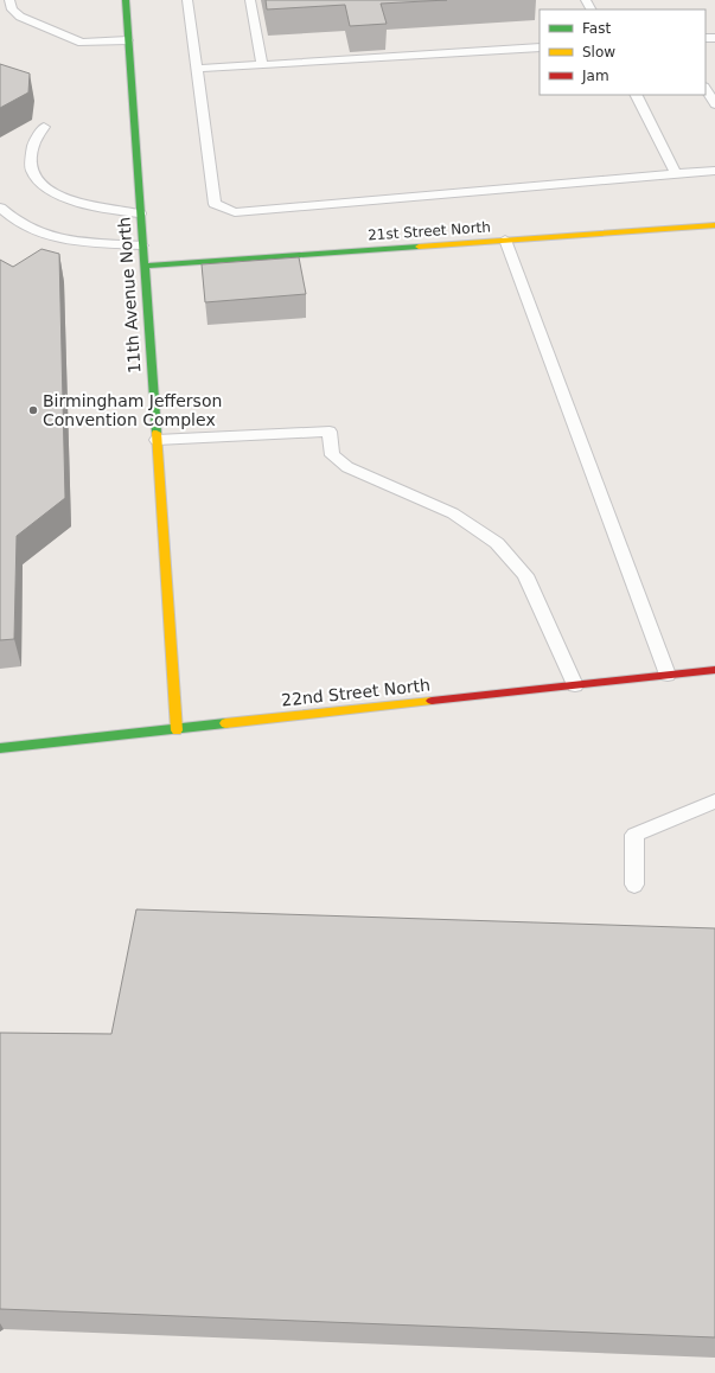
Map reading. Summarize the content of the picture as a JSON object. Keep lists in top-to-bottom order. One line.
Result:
{"streets":{"street":["21st Street North","11th Avenue North","22nd Street North"]},"crossings":[["21st Street North","11th Avenue North"],["11th Avenue North","22nd Street North"]],"places":["Birmingham Jefferson Convention Complex"],"legend":["Fast","Slow","Jam"]}
